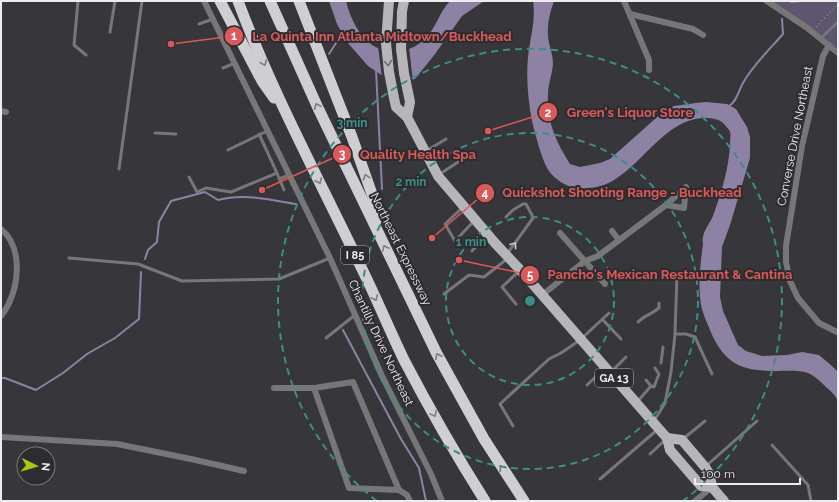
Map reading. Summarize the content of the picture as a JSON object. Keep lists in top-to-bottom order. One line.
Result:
{"streets":{"highway":["Northeast Expressway","I 85"],"main road":["GA 13"],"street":["Converse Drive Northeast","Chantilly Drive Northeast"]},"places":["La Quinta Inn Atlanta Midtown/Buckhead","Green's Liquor Store","Quality Health Spa","Quickshot Shooting Range - Buckhead","Pancho's Mexican Restaurant & Cantina"],"scale_bar":"100 m","north":"right","rings":["3 min","2 min","1 min"]}
